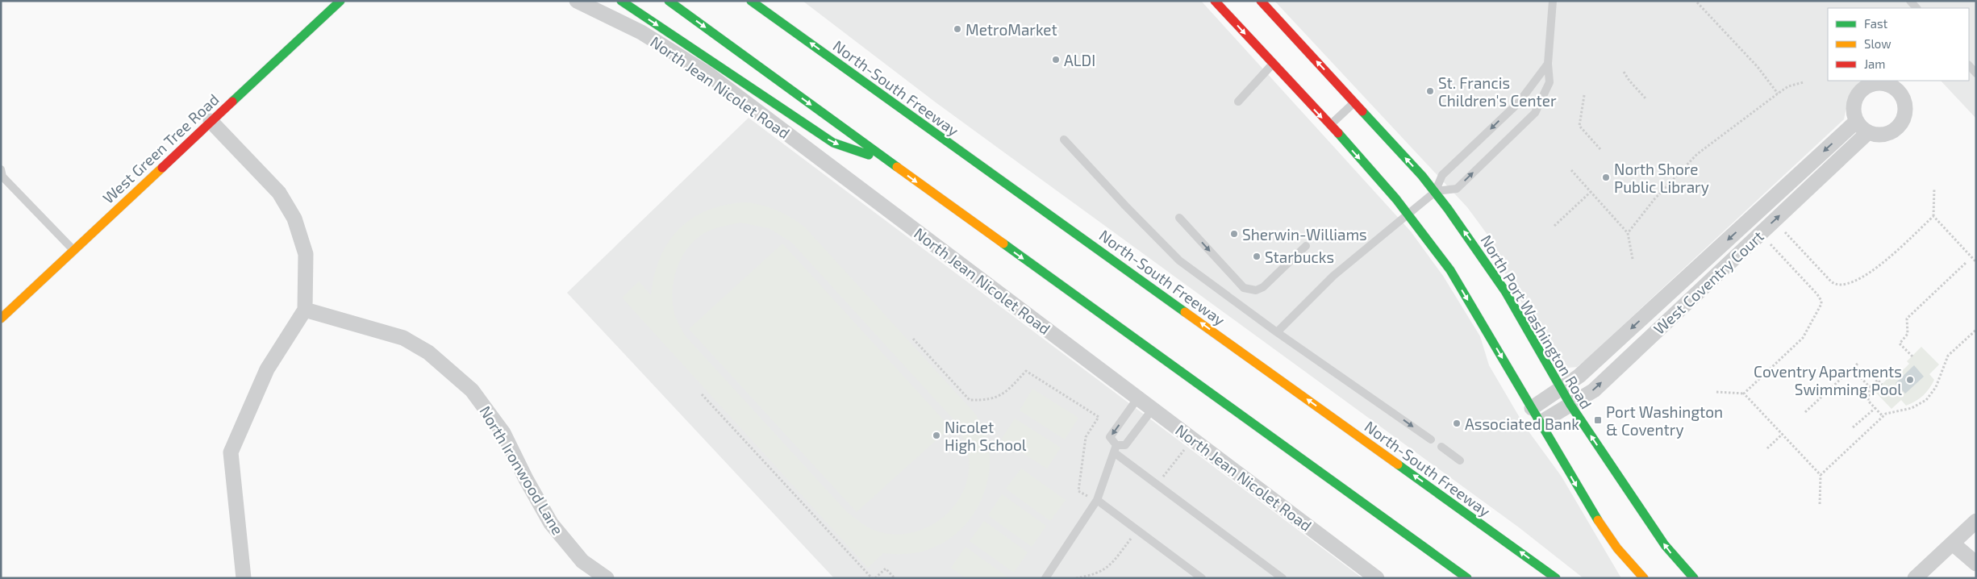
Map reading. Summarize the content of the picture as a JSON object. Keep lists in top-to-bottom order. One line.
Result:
{"streets":{"main road":["North-South Freeway","West Green Tree Road","North Port Washington Road"],"street":["North Jean Nicolet Road","West Coventry Court","North Ironwood Lane"]},"crossings":[["West Coventry Court","North Port Washington Road"]],"places":{"other":["MetroMarket","ALDI","St. Francis Children's Center","North Shore Public Library","Sherwin-Williams","Starbucks","Coventry Apartments Swimming Pool","Associated Bank","Nicolet High School"],"transit":["Port Washington & Coventry"]},"legend":["Fast","Slow","Jam"]}
